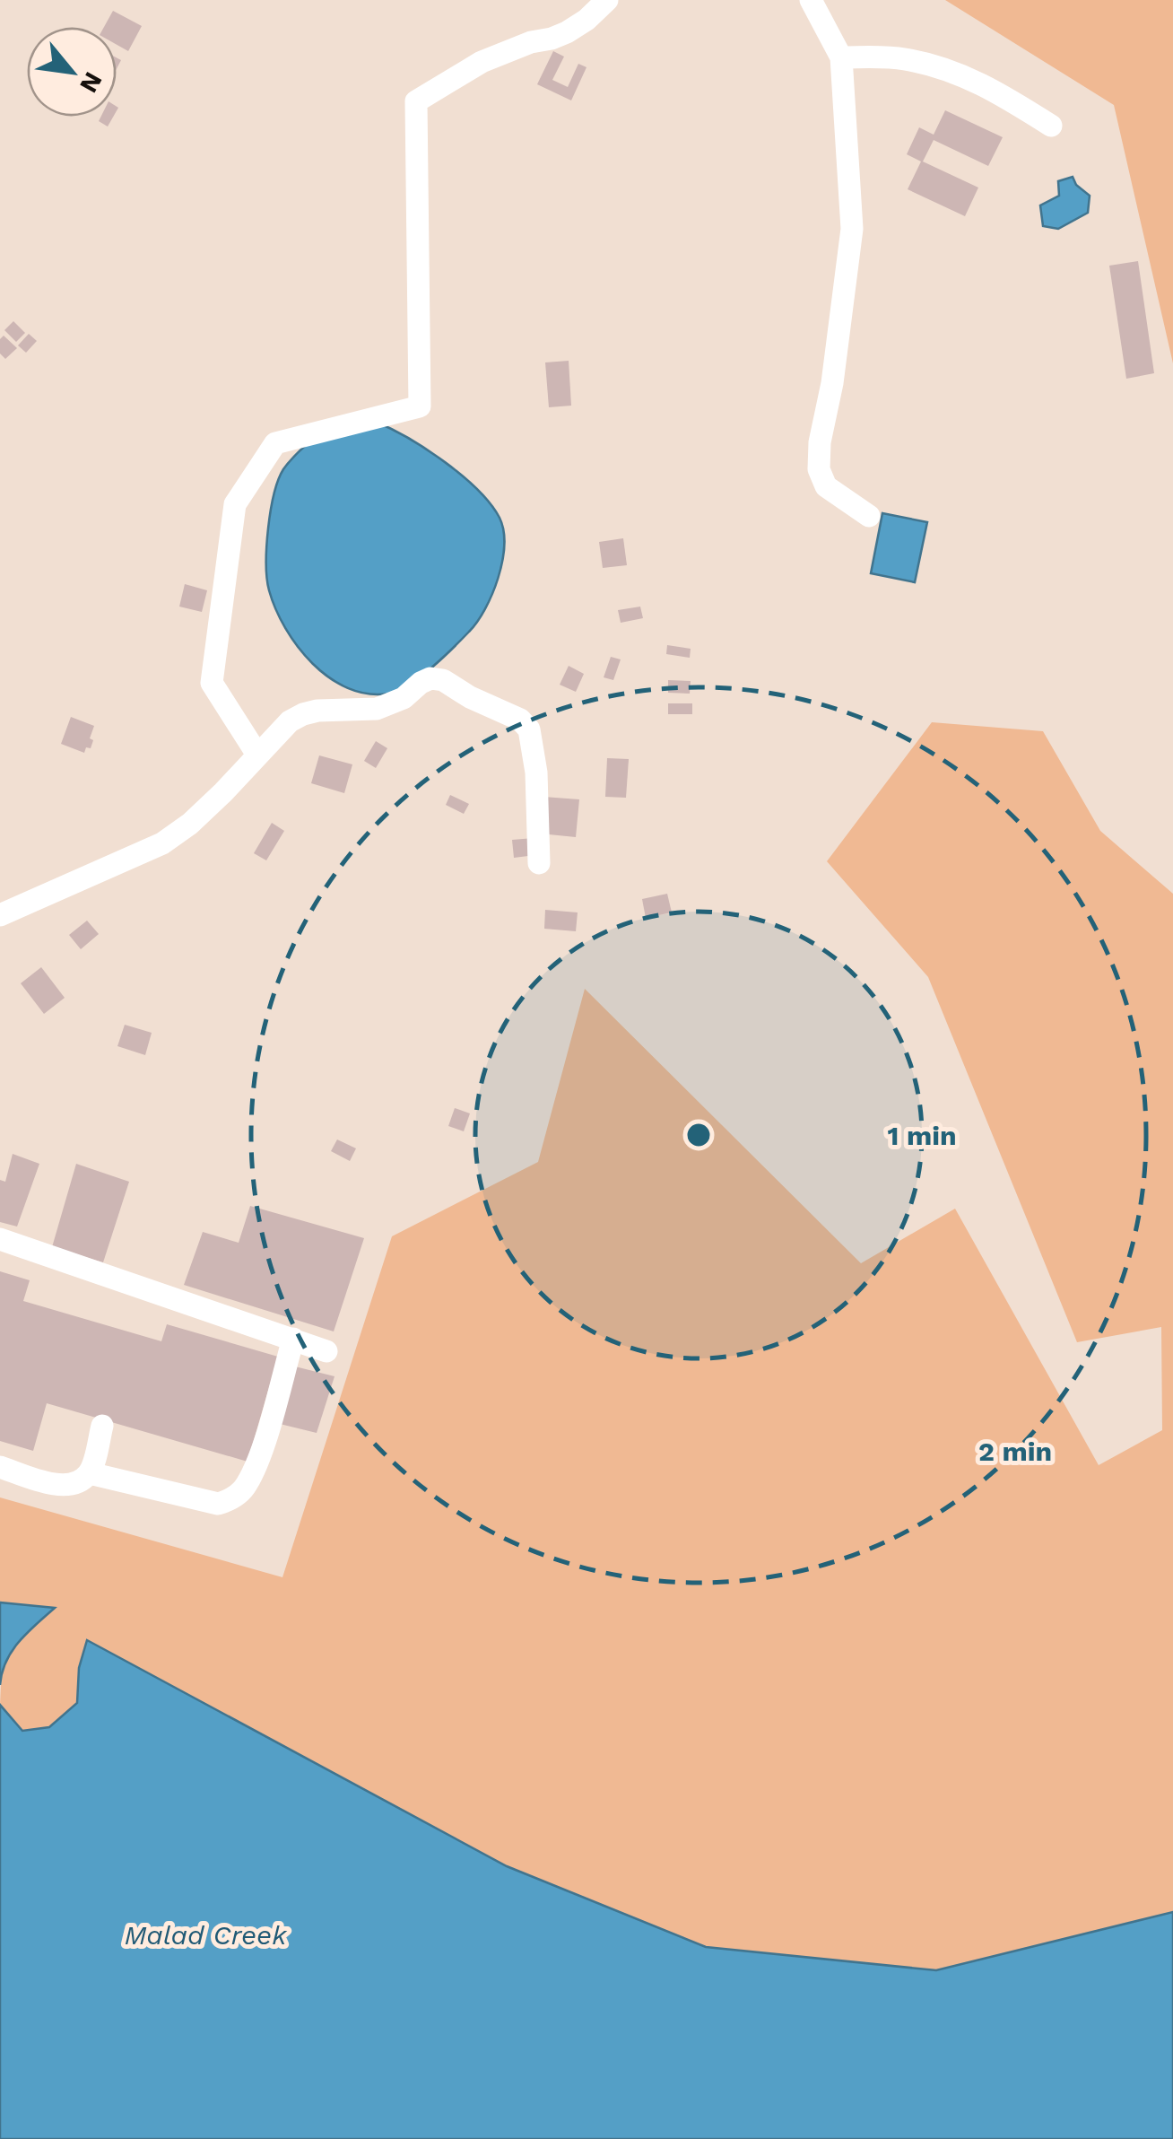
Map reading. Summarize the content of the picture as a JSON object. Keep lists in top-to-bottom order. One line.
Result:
{"water":["Malad Creek"],"north":"bottom right","rings":["1 min","2 min"]}
